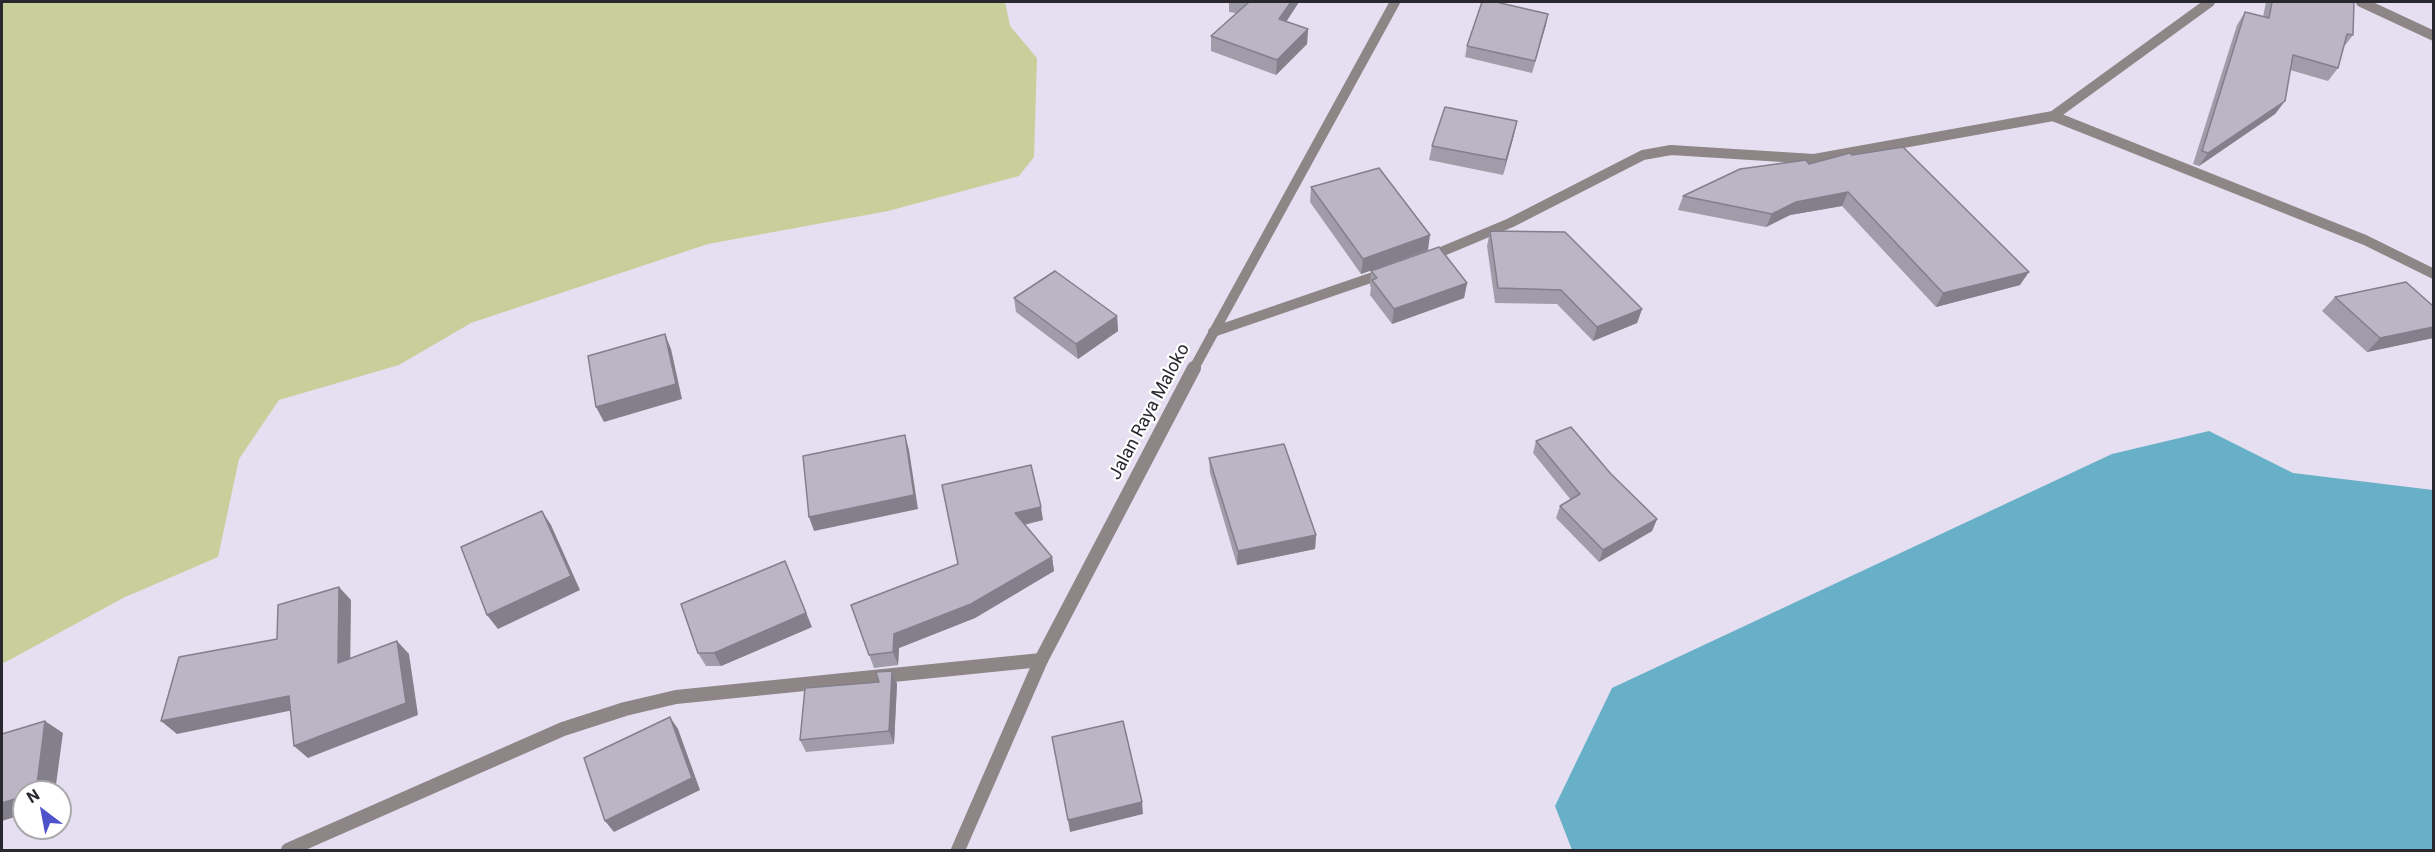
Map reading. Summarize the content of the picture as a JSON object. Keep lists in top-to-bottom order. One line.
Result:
{"streets":{"street":["Jalan Raya Maloko"]},"north":"top left"}
